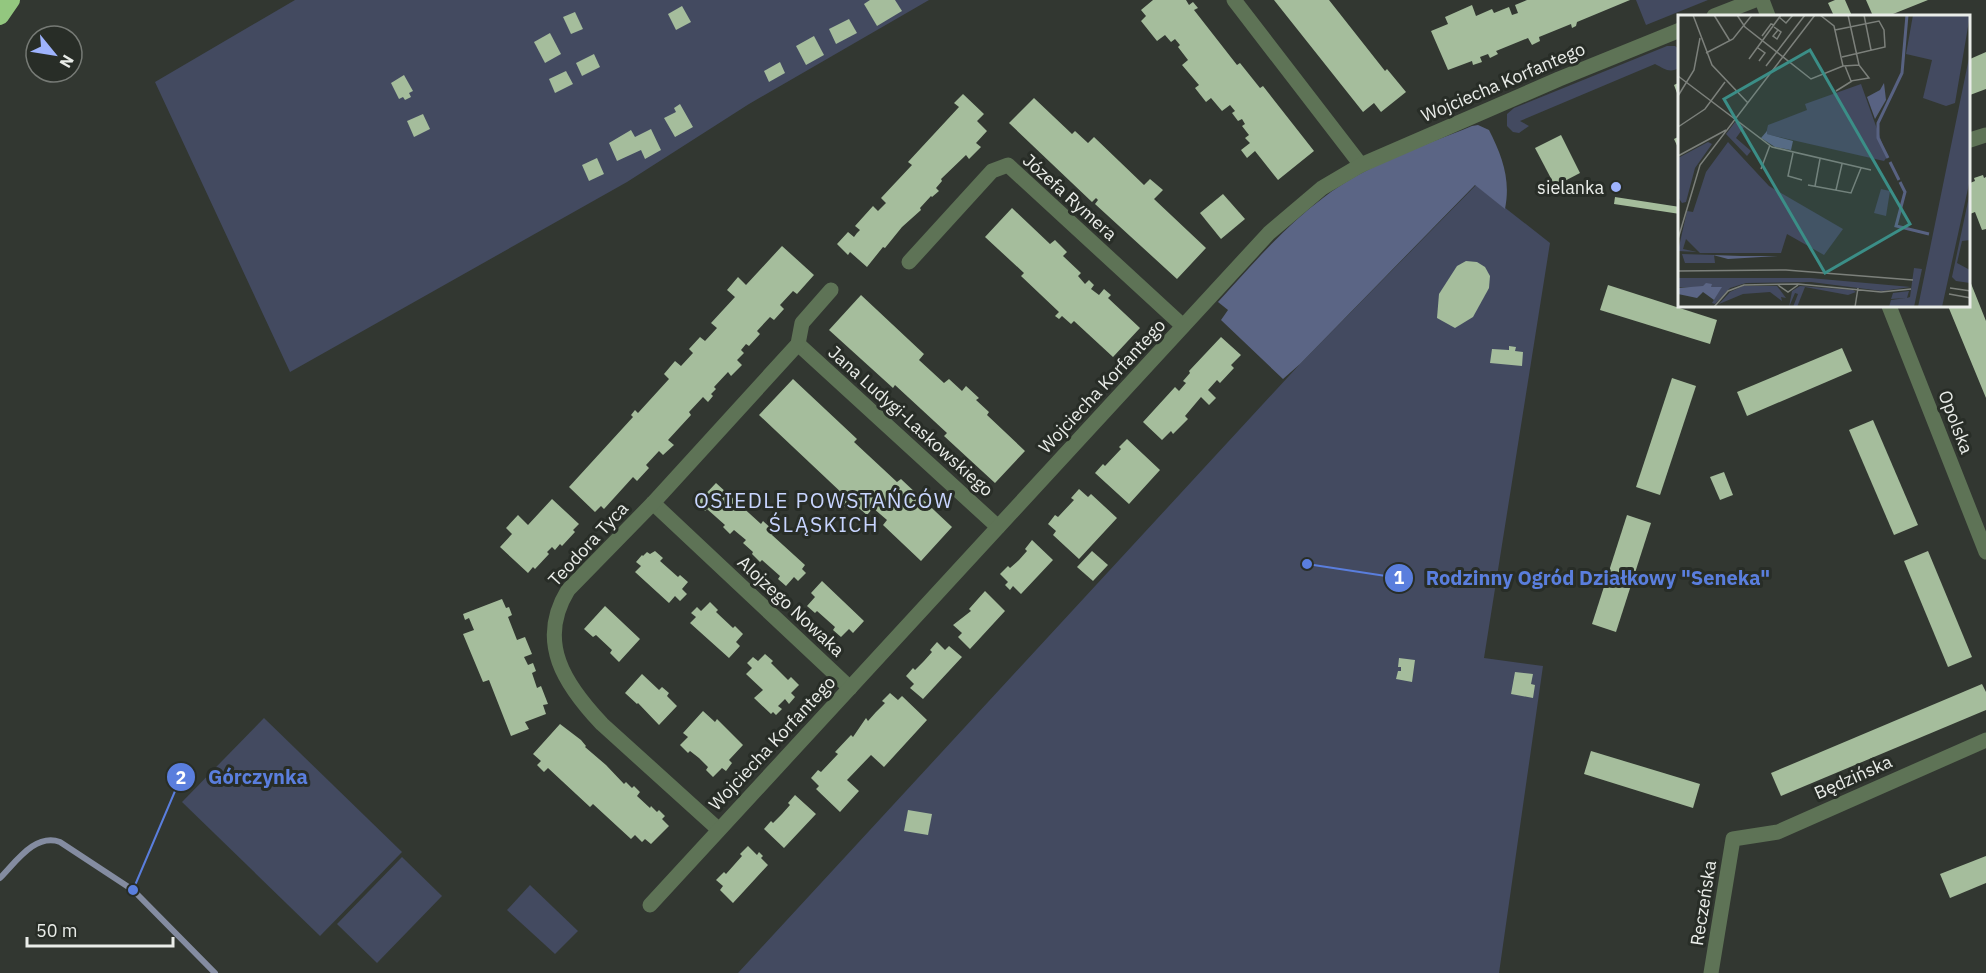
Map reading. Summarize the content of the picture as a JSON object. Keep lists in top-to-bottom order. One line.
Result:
{"streets":{"street":["Wojciecha Korfantego","Józefa Rymera","Jana Ludygi-Laskowskiego","Opolska","Teodora Tyca","Alojzego Nowaka","Będzińska","Reczeńska"]},"crossings":[["Wojciecha Korfantego","Józefa Rymera"],["Wojciecha Korfantego","Jana Ludygi-Laskowskiego"],["Wojciecha Korfantego","Teodora Tyca"],["Wojciecha Korfantego","Alojzego Nowaka"],["Jana Ludygi-Laskowskiego","Teodora Tyca"],["Teodora Tyca","Alojzego Nowaka"],["Będzińska","Reczeńska"]],"districts":["OSIEDLE POWSTAŃCÓW ŚLĄSKICH"],"places":["sielanka","Rodzinny Ogród Działkowy \"Seneka\"","Górczynka"],"scale_bar":"50 m","north":"bottom right"}
